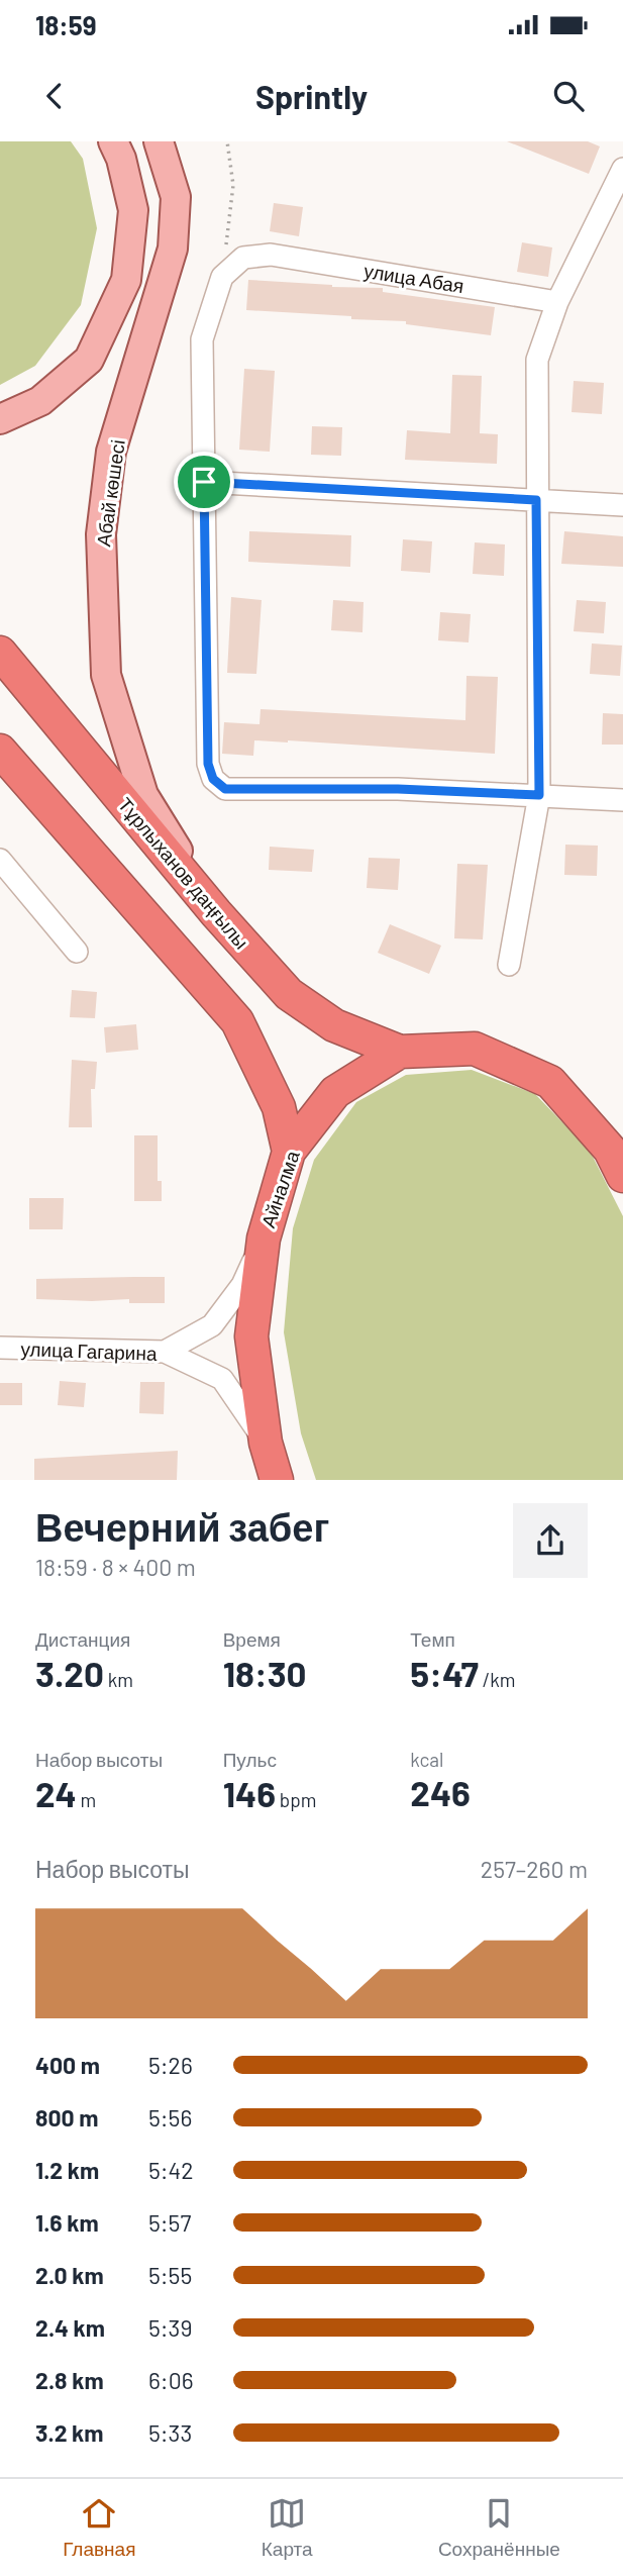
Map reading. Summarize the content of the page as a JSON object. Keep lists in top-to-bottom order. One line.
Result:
{"streets":{"highway":["Тұрлыханов даңғылы","Айналма"],"main road":["Абай көшесі"],"street":["улица Абая","улица Гагарина"]},"crossings":[["Абай көшесі","Тұрлыханов даңғылы"],["Тұрлыханов даңғылы","Айналма"],["Айналма","улица Гагарина"]],"page":{"status":"18:59","header":"Sprintly","heading":["Вечерний забег","18:59 · 8 × 400 m"],"stats":[["Дистанция","3.20 km"],["Время","18:30"],["Темп","5:47 /km"],["Набор высоты","24 m"],["Пульс","146 bpm"],["kcal","246"]],"chart":["Набор высоты","257–260 m"],"list":[{"name":"400 m","note":"5:26"},{"name":"800 m","note":"5:56"},{"name":"1.2 km","note":"5:42"},{"name":"1.6 km","note":"5:57"},{"name":"2.0 km","note":"5:55"},{"name":"2.4 km","note":"5:39"},{"name":"2.8 km","note":"6:06"},{"name":"3.2 km","note":"5:33"}],"tabs":["Главная","Карта","Сохранённые"]}}
